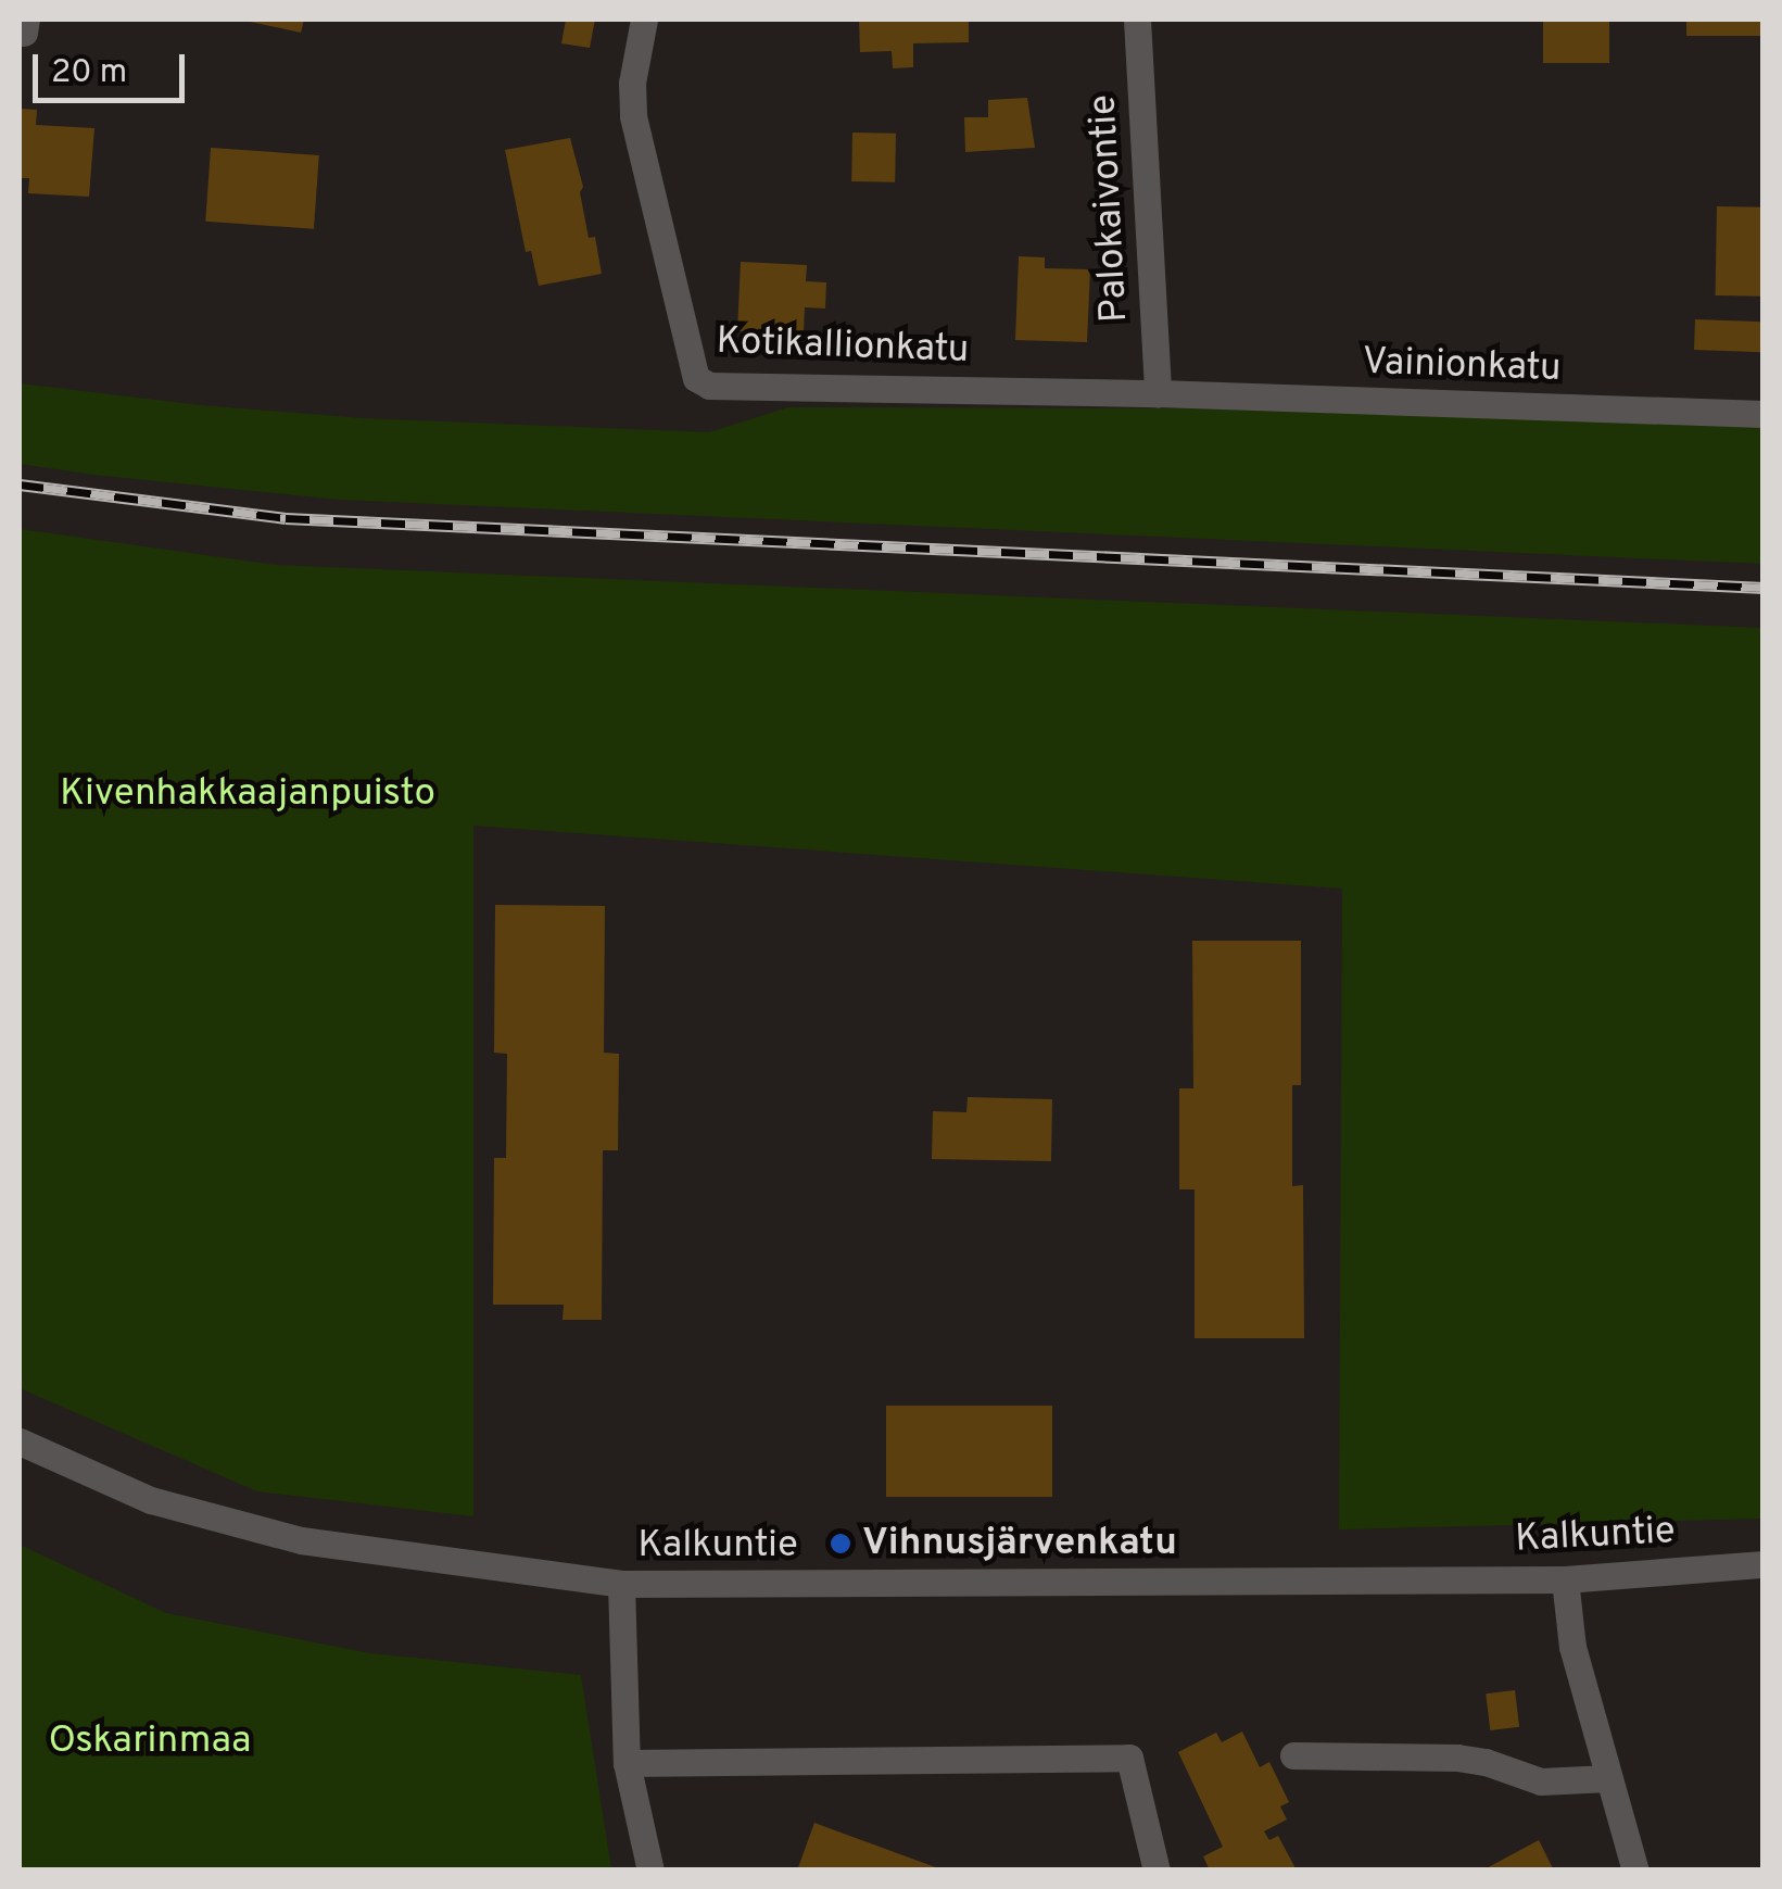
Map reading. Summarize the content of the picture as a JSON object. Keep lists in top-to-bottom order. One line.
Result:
{"streets":{"street":["Palokaivontie","Kotikallionkatu","Vainionkatu","Kalkuntie"]},"crossings":[["Palokaivontie","Kotikallionkatu"],["Palokaivontie","Vainionkatu"],["Kotikallionkatu","Vainionkatu"]],"parks":["Kivenhakkaajanpuisto","Oskarinmaa"],"places":["Vihnusjärvenkatu"],"scale_bar":"20 m"}
